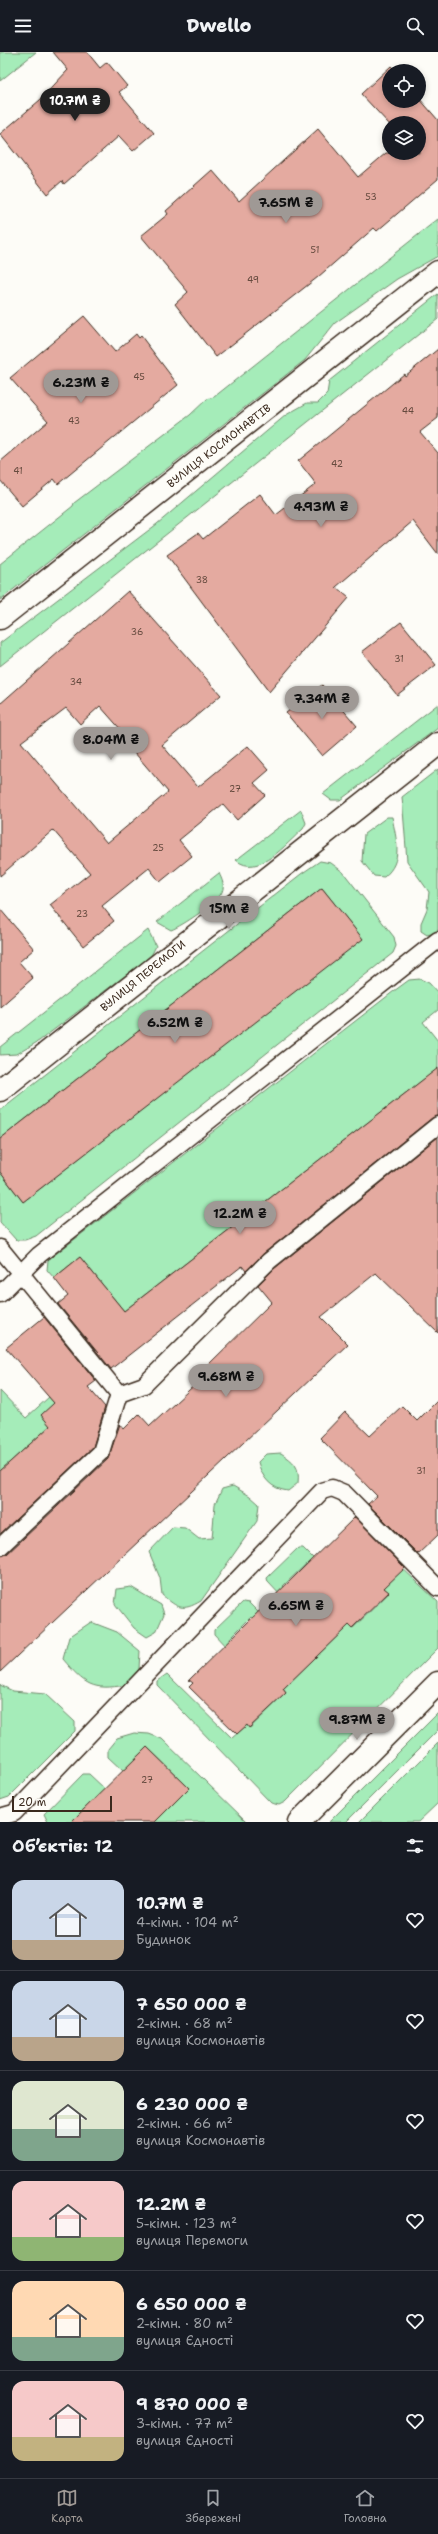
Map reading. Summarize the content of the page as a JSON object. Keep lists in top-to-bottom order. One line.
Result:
{"streets":{"street":["ВУЛИЦЯ КОСМОНАВТІВ","ВУЛИЦЯ ПЕРЕМОГИ"]},"house_numbers":["53","51","49","45","44","43","42","41","38","36","31","34","27","25","23","31","27"],"scale_bar":"20 m","page":{"header":"Dwello","price":["10.7M ₴","7.65M ₴","6.23M ₴","4.93M ₴","7.34M ₴","8.04M ₴","15M ₴","6.52M ₴","12.2M ₴","9.68M ₴","6.65M ₴","9.87M ₴"],"scale":"20 m","heading":"Об’єктів: 12","list":[{"name":"10.7M ₴","note":"4-кімн. · 104 m² · Будинок"},{"name":"7 650 000 ₴","note":"2-кімн. · 68 m² · вулиця Космонавтів"},{"name":"6 230 000 ₴","note":"2-кімн. · 66 m² · вулиця Космонавтів"},{"name":"12.2M ₴","note":"5-кімн. · 123 m² · вулиця Перемоги"},{"name":"6 650 000 ₴","note":"2-кімн. · 80 m² · вулиця Єдності"},{"name":"9 870 000 ₴","note":"3-кімн. · 77 m² · вулиця Єдності"}],"tabs":["Карта","Збережені","Головна"]}}
